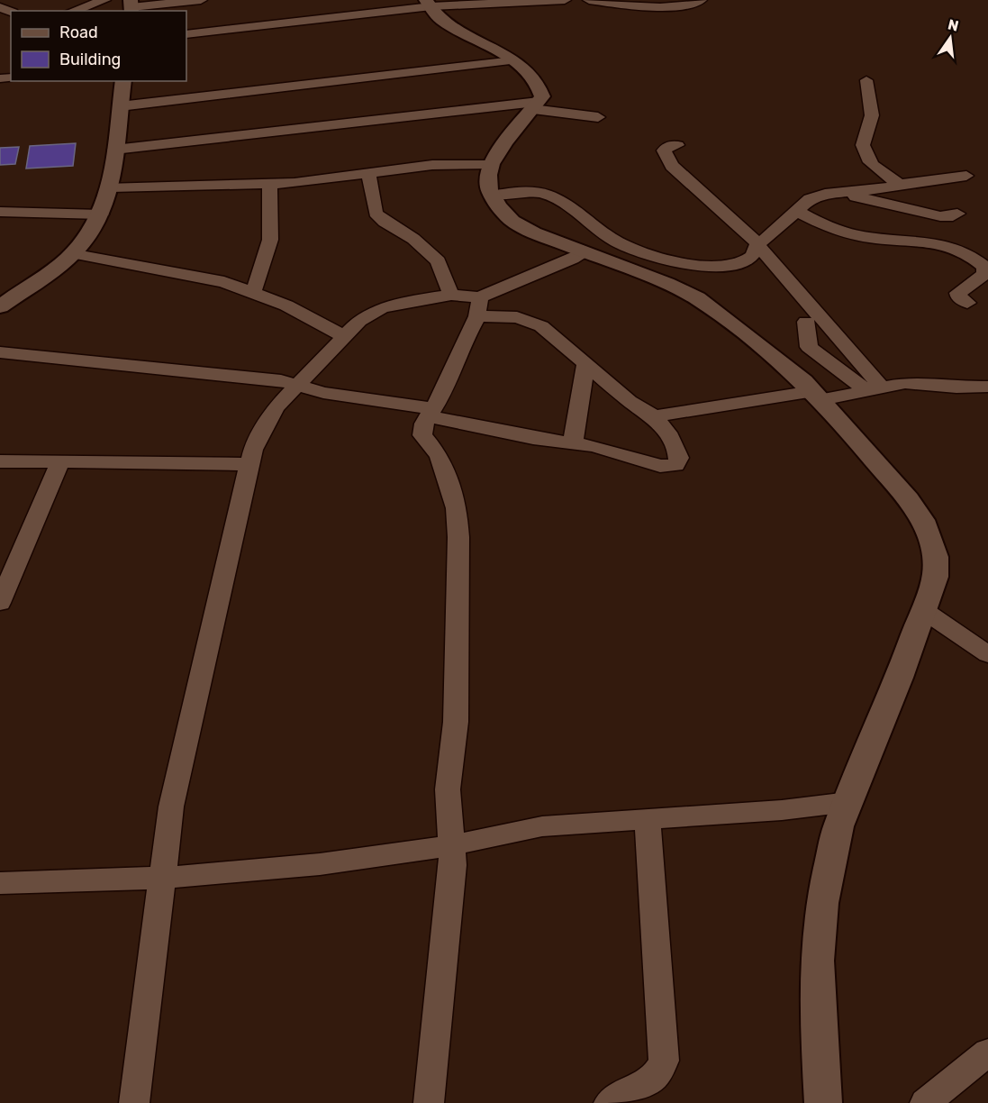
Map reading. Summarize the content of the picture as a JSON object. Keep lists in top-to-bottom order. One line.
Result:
{"legend":["Road","Building"],"north":"top"}
